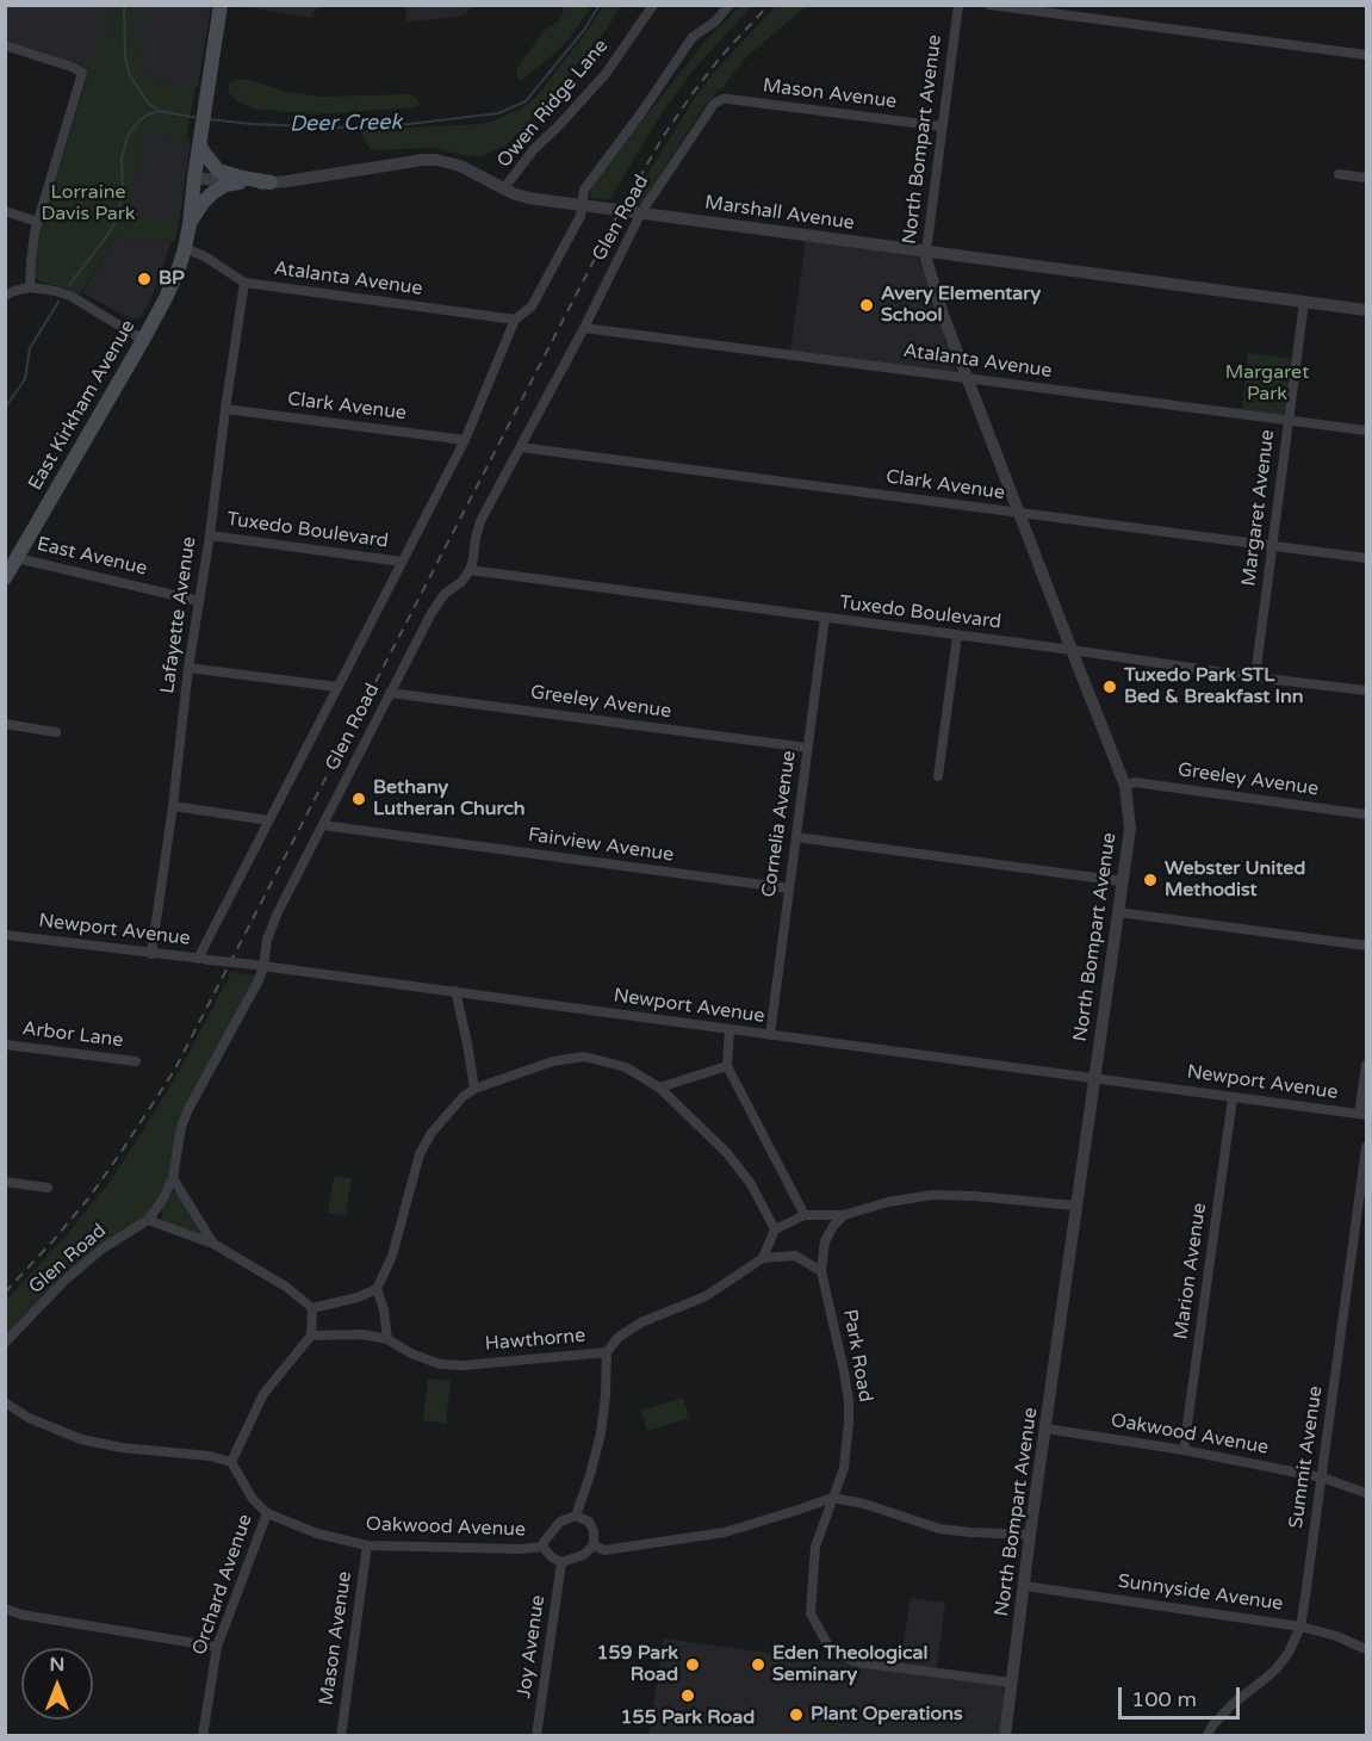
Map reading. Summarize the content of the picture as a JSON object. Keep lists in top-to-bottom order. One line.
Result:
{"streets":{"main road":["East Kirkham Avenue"],"street":["Mason Avenue","Owen Ridge Lane","North Bompart Avenue","Marshall Avenue","Glen Road","Atalanta Avenue","Clark Avenue","Margaret Avenue","Tuxedo Boulevard","East Avenue","Lafayette Avenue","Greeley Avenue","Cornelia Avenue","Fairview Avenue","Newport Avenue","Arbor Lane","Marion Avenue","Hawthorne","Park Road","Oakwood Avenue","Summit Avenue","Orchard Avenue","Sunnyside Avenue","Joy Avenue"]},"crossings":[["Mason Avenue","North Bompart Avenue"],["Mason Avenue","Glen Road"],["Mason Avenue","Oakwood Avenue"],["Owen Ridge Lane","Marshall Avenue"],["North Bompart Avenue","Marshall Avenue"],["North Bompart Avenue","Atalanta Avenue"],["North Bompart Avenue","Clark Avenue"],["North Bompart Avenue","Tuxedo Boulevard"],["North Bompart Avenue","Greeley Avenue"],["North Bompart Avenue","Newport Avenue"],["North Bompart Avenue","Park Road"],["North Bompart Avenue","Oakwood Avenue"],["North Bompart Avenue","Sunnyside Avenue"],["Marshall Avenue","Glen Road"],["Marshall Avenue","East Kirkham Avenue"],["Marshall Avenue","Margaret Avenue"],["Glen Road","Atalanta Avenue"],["Glen Road","Clark Avenue"],["Glen Road","Tuxedo Boulevard"],["Glen Road","Greeley Avenue"],["Glen Road","Fairview Avenue"],["Glen Road","Newport Avenue"],["Atalanta Avenue","East Kirkham Avenue"],["Atalanta Avenue","Margaret Avenue"],["Atalanta Avenue","Lafayette Avenue"],["East Kirkham Avenue","East Avenue"],["Clark Avenue","Margaret Avenue"],["Clark Avenue","Lafayette Avenue"],["Margaret Avenue","Tuxedo Boulevard"],["Tuxedo Boulevard","Lafayette Avenue"],["Tuxedo Boulevard","Cornelia Avenue"],["East Avenue","Lafayette Avenue"],["Lafayette Avenue","Newport Avenue"],["Greeley Avenue","Cornelia Avenue"],["Cornelia Avenue","Fairview Avenue"],["Cornelia Avenue","Newport Avenue"],["Newport Avenue","Marion Avenue"],["Marion Avenue","Oakwood Avenue"],["Oakwood Avenue","Summit Avenue"],["Oakwood Avenue","Orchard Avenue"],["Oakwood Avenue","Joy Avenue"],["Summit Avenue","Sunnyside Avenue"]],"water":["Deer Creek"],"parks":["Lorraine Davis Park","Margaret Park"],"places":["BP","Avery Elementary School","Tuxedo Park STL Bed & Breakfast Inn","Bethany Lutheran Church","Webster United Methodist","159 Park Road","Eden Theological Seminary","155 Park Road","Plant Operations"],"scale_bar":"100 m","north":"top"}
